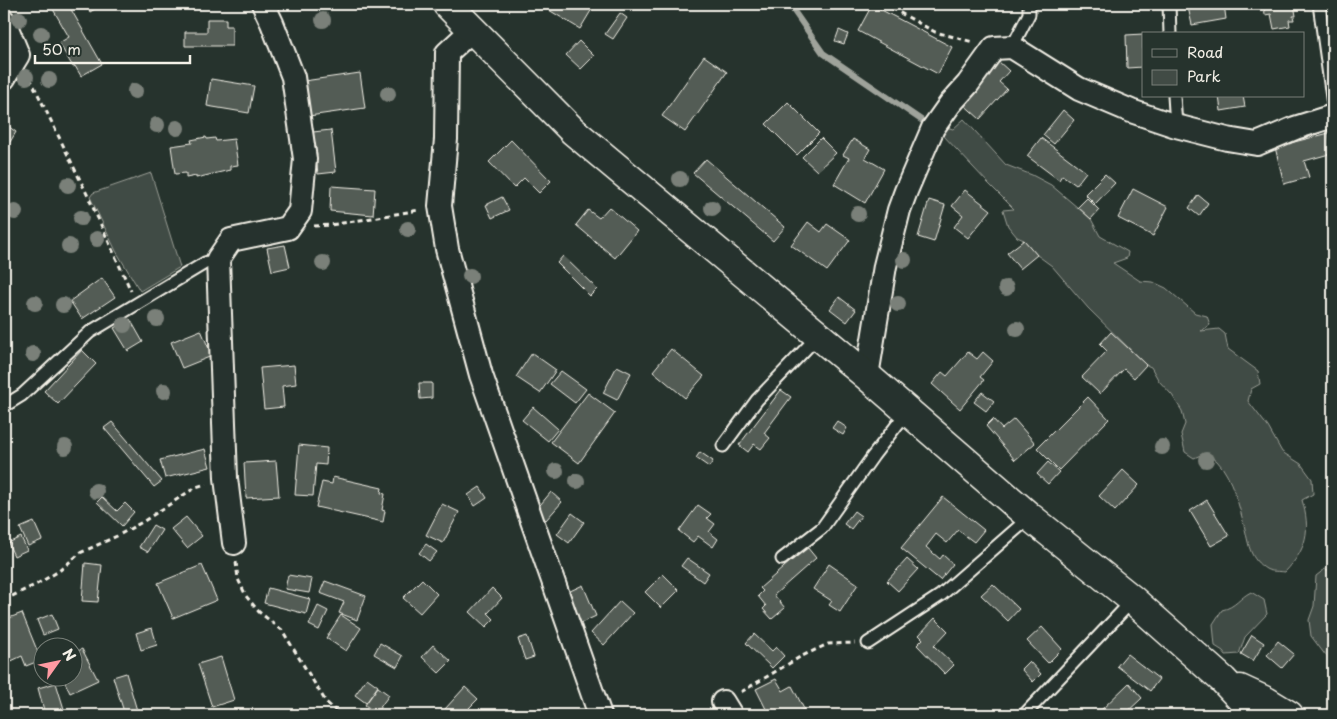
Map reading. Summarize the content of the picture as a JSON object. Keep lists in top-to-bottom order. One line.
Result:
{"legend":["Road","Park"],"scale_bar":"50 m","north":"top right"}
